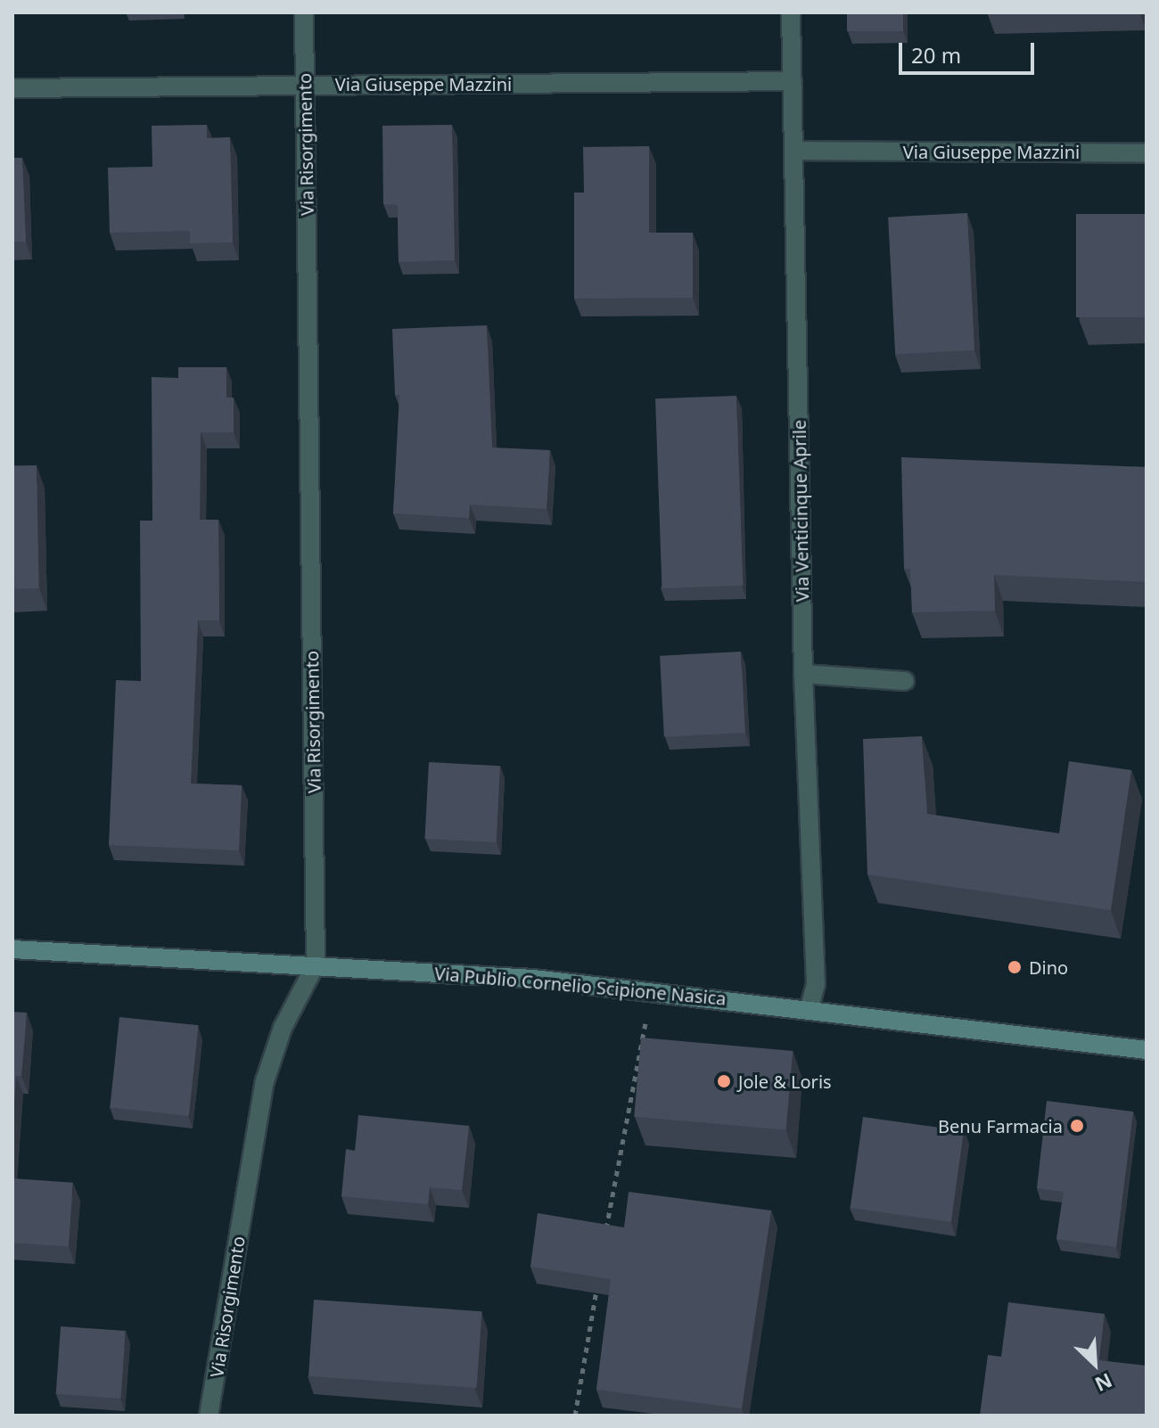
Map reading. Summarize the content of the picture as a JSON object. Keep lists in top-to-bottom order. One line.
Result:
{"streets":{"street":["Via Giuseppe Mazzini","Via Risorgimento","Via Venticinque Aprile","Via Publio Cornelio Scipione Nasica"]},"crossings":[["Via Giuseppe Mazzini","Via Risorgimento"],["Via Giuseppe Mazzini","Via Venticinque Aprile"],["Via Risorgimento","Via Publio Cornelio Scipione Nasica"],["Via Venticinque Aprile","Via Publio Cornelio Scipione Nasica"]],"places":["Dino","Jole & Loris","Benu Farmacia"],"scale_bar":"20 m","north":"bottom right"}
